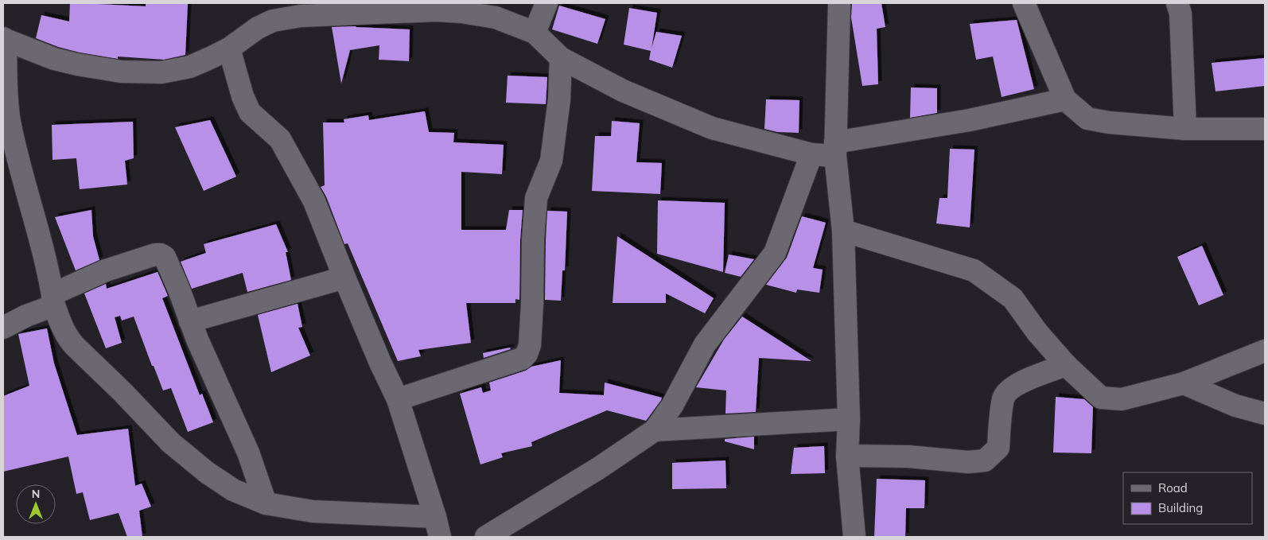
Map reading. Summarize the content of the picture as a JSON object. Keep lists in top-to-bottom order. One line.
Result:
{"legend":["Road","Building"],"north":"top"}
